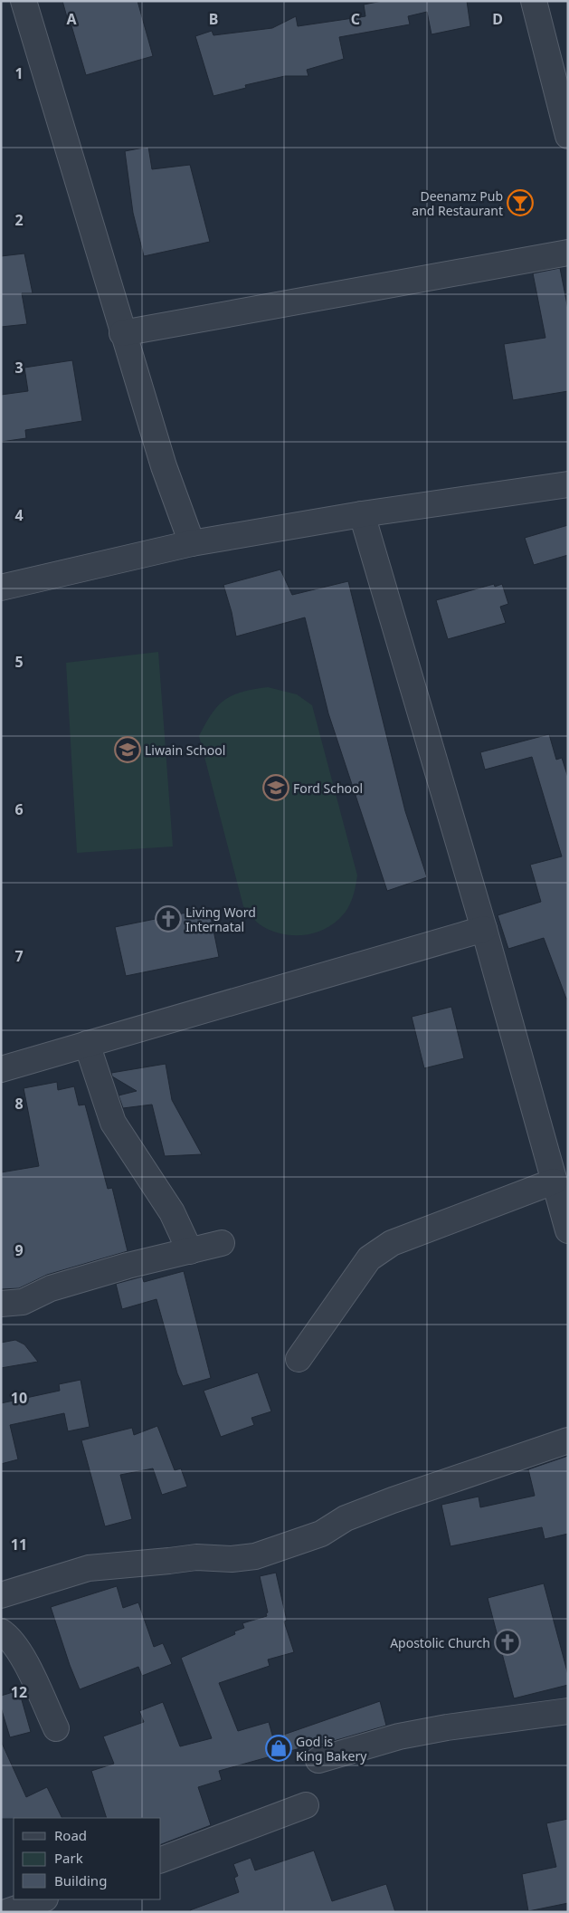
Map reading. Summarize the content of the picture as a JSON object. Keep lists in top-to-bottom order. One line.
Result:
{"places":{"bar":["Deenamz Pub and Restaurant"],"school or university":["Liwain School","Ford School"],"church":["Living Word Internatal","Apostolic Church"],"shop":["God is King Bakery"]},"legend":["Road","Park","Building"],"grid":{"columns":["A","B","C","D"],"rows":["1","2","3","4","5","6","7","8","9","10","11","12"]}}
